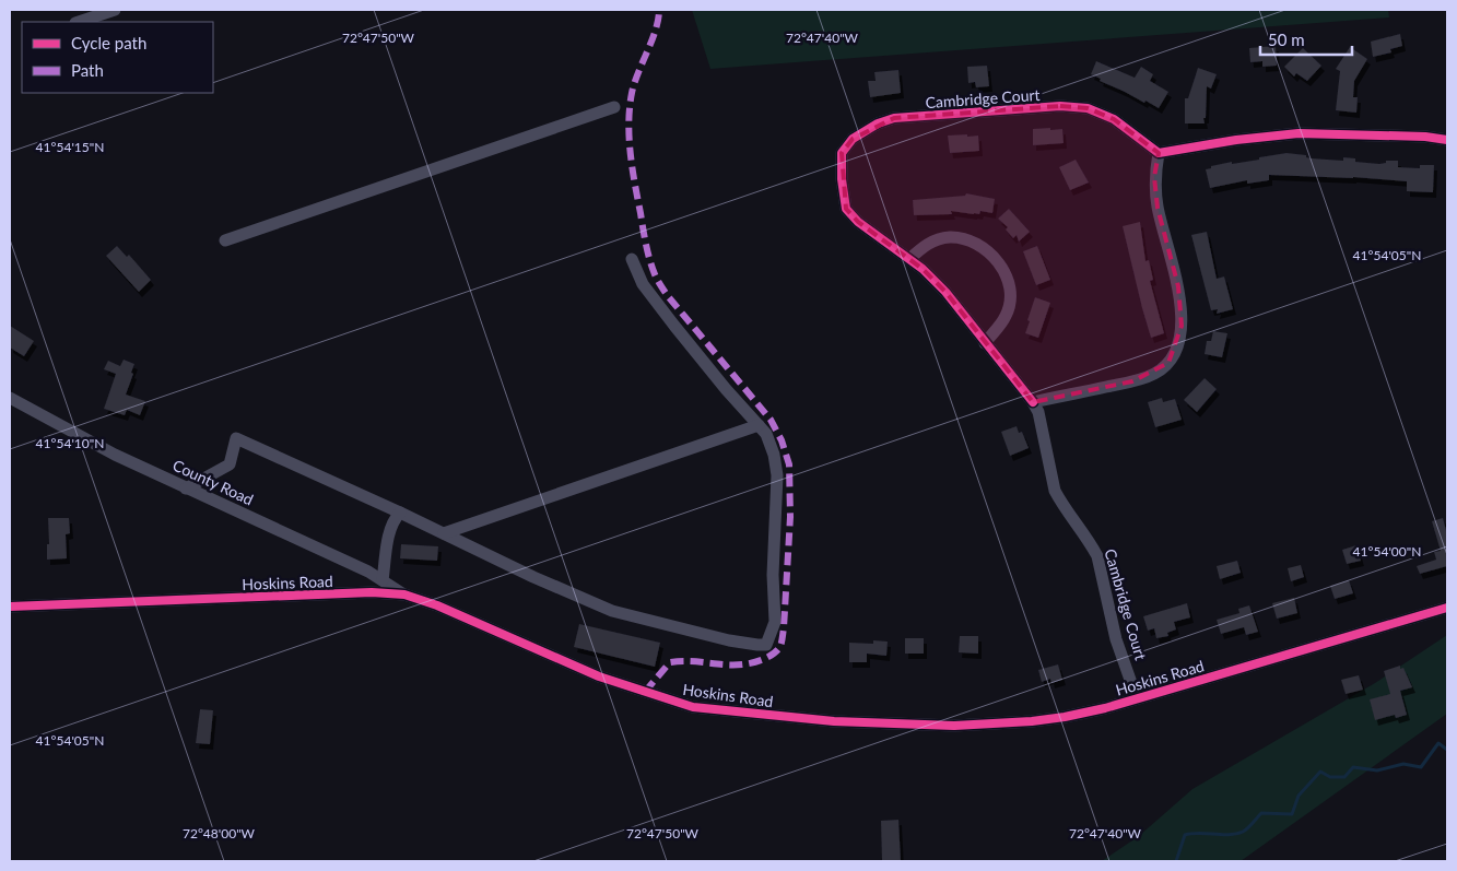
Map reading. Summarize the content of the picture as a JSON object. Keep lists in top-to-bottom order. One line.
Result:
{"streets":{"street":["Cambridge Court","County Road","Hoskins Road"]},"crossings":[["Cambridge Court","Hoskins Road"],["County Road","Hoskins Road"]],"legend":["Cycle path","Path"],"scale_bar":"50 m","coordinates":["72°47'50\"W","72°47'40\"W","41°54'15\"N","41°54'05\"N","41°54'10\"N","41°54'00\"N","72°48'00\"W"]}
